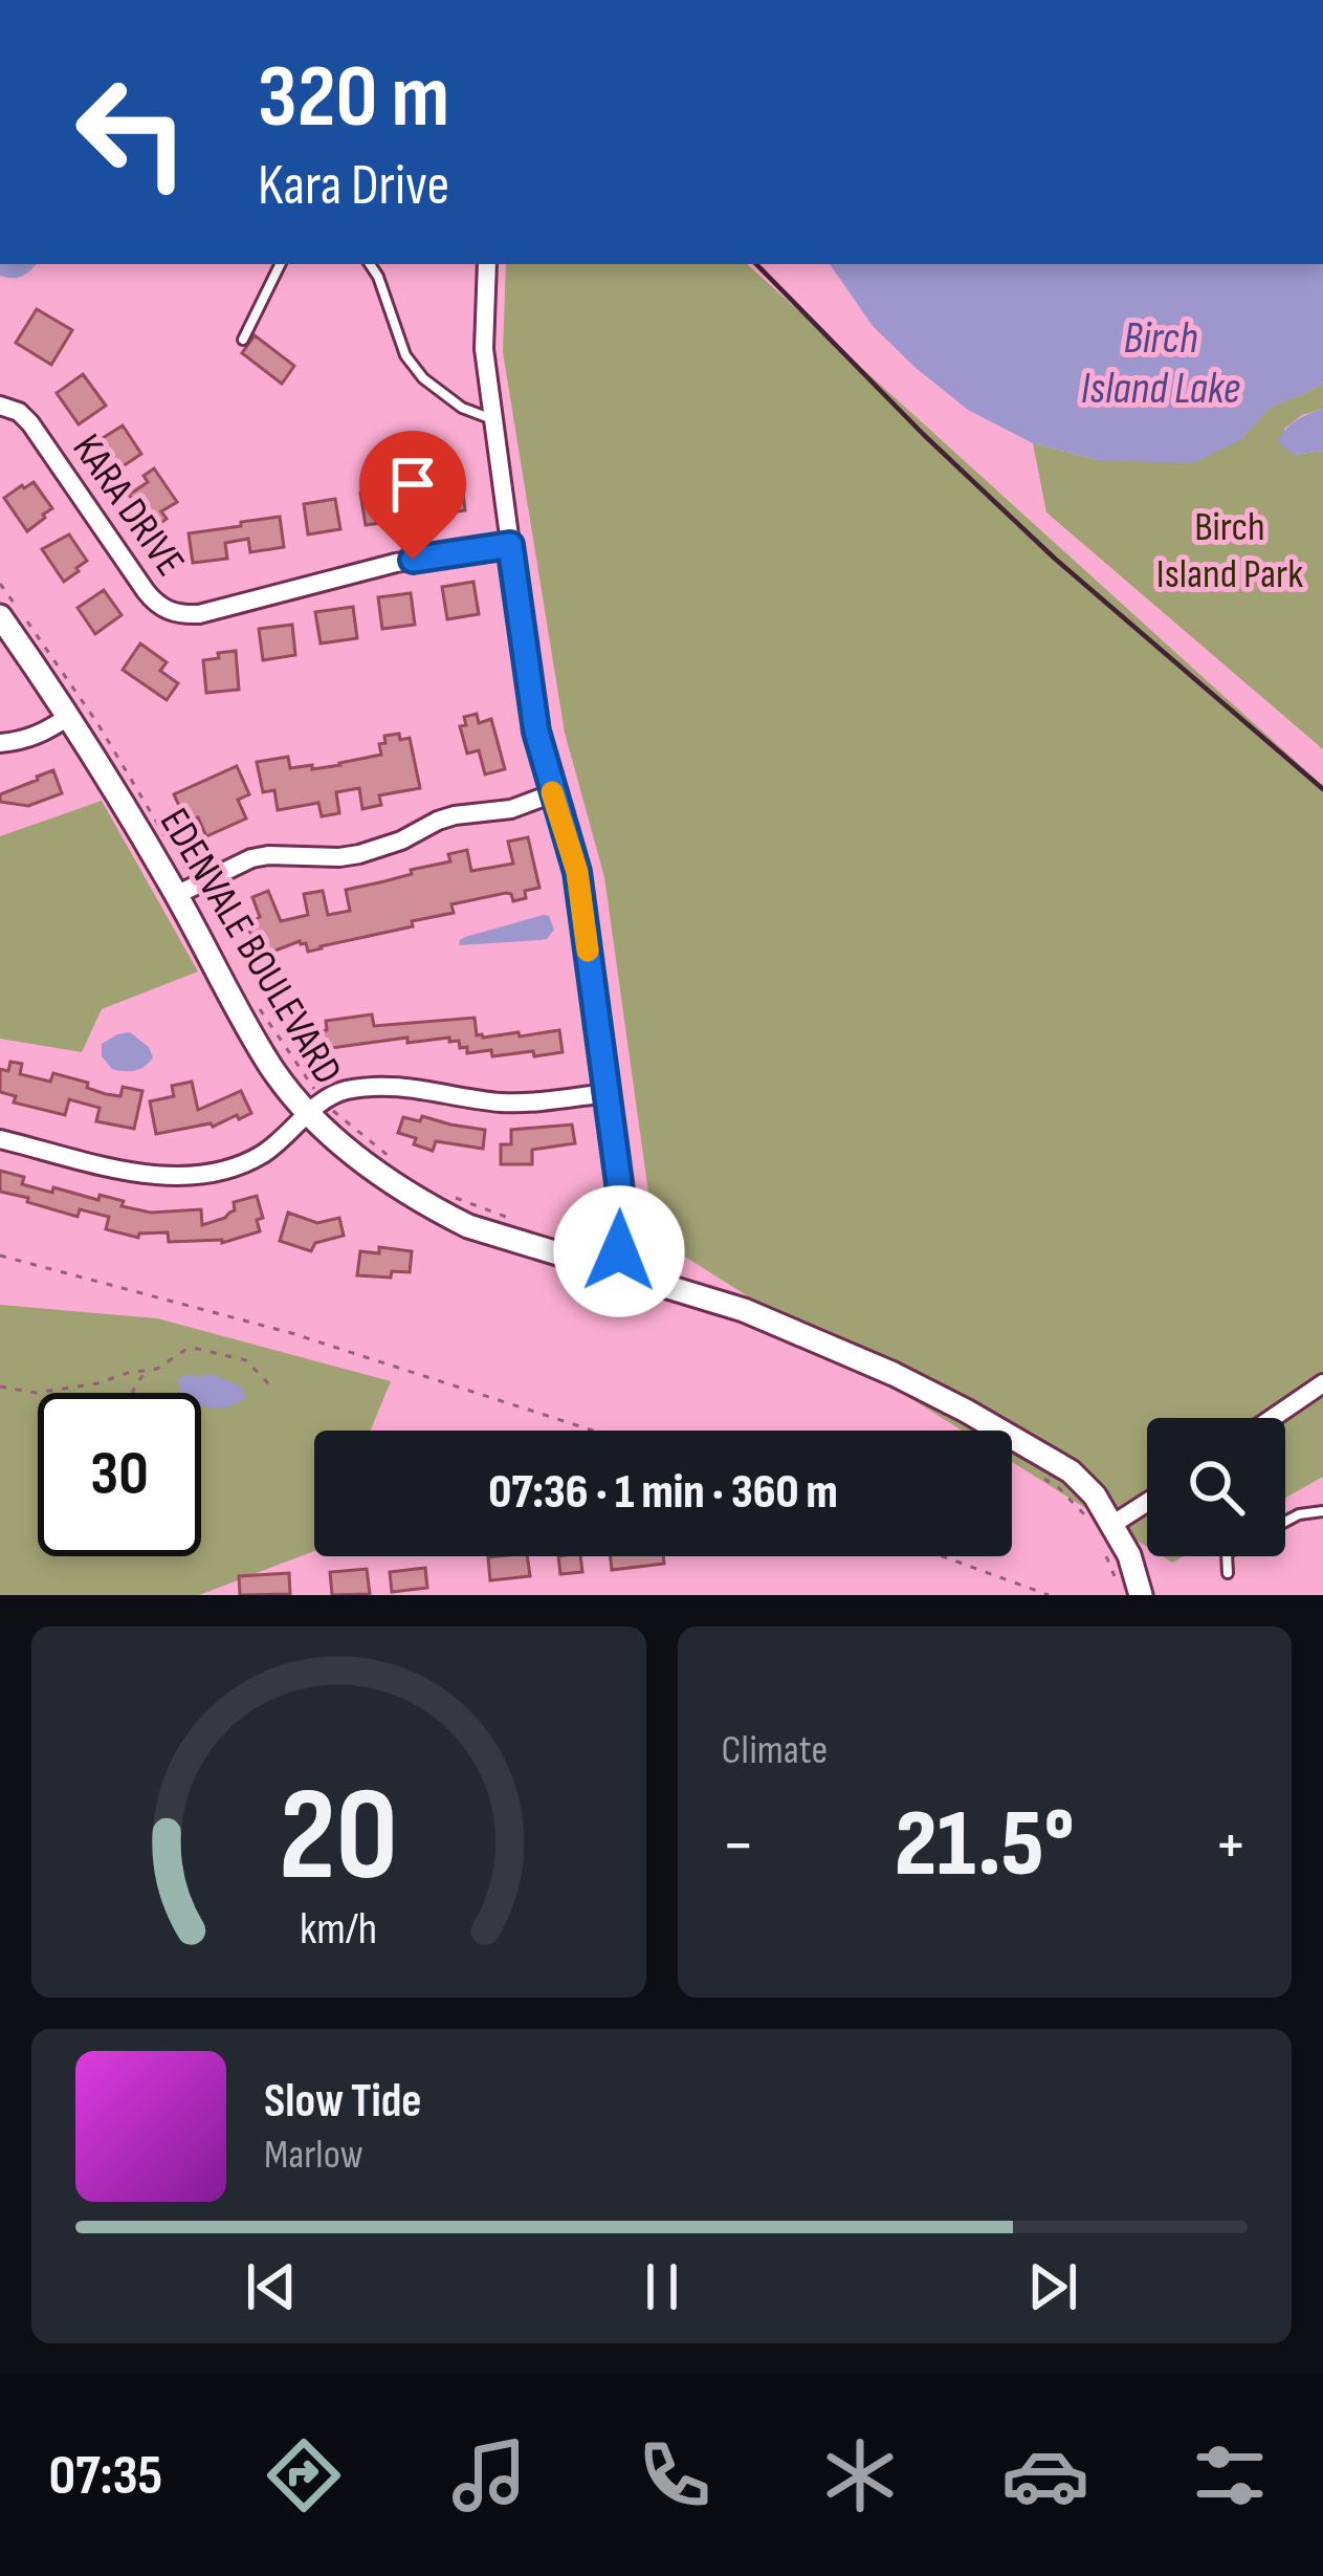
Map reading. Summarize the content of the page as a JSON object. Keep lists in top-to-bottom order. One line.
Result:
{"streets":{"street":["KARA DRIVE","EDENVALE BOULEVARD"]},"water":["Birch Island Lake"],"parks":["Birch Island Park"],"page":{"turn":["320 m","Kara Drive"],"limit":"30","trip":"07:36 · 1 min · 360 m","tile":"Climate","heat":["−","21.5°","+"],"song":["Slow Tide","Marlow"],"tabs":"07:35","gauge":["20","km/h"]}}
